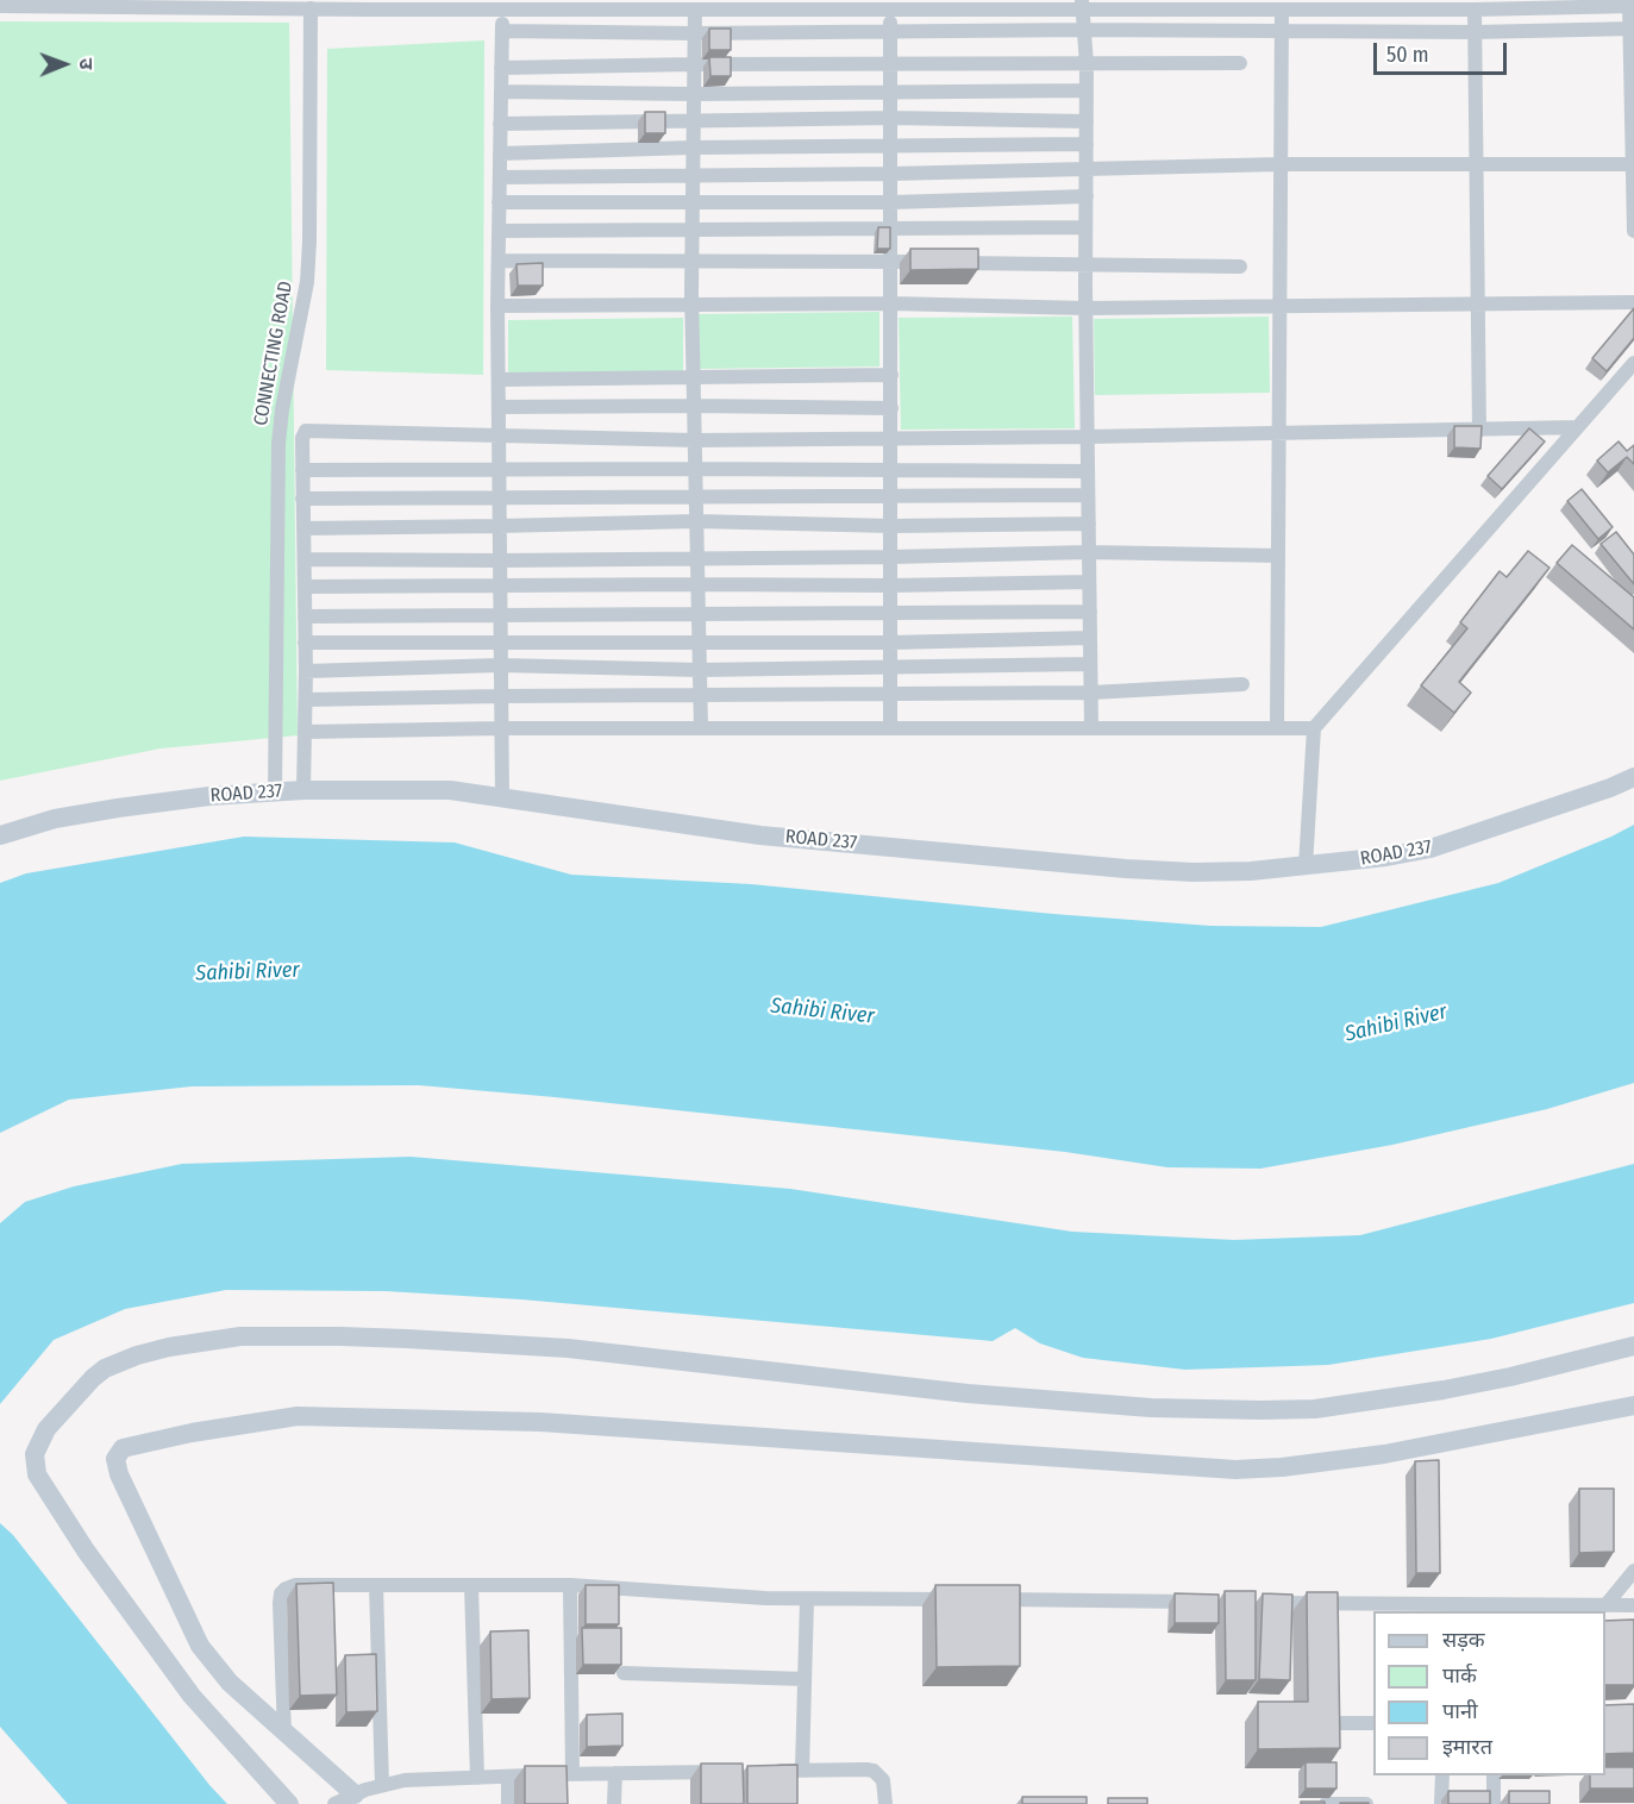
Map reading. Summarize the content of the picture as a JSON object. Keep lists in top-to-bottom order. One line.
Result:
{"streets":{"street":["CONNECTING ROAD","ROAD 237"]},"crossings":[["CONNECTING ROAD","ROAD 237"]],"water":["Sahibi River"],"legend":["सड़क","पार्क","पानी","इमारत"],"scale_bar":"50 m","north":"right"}
